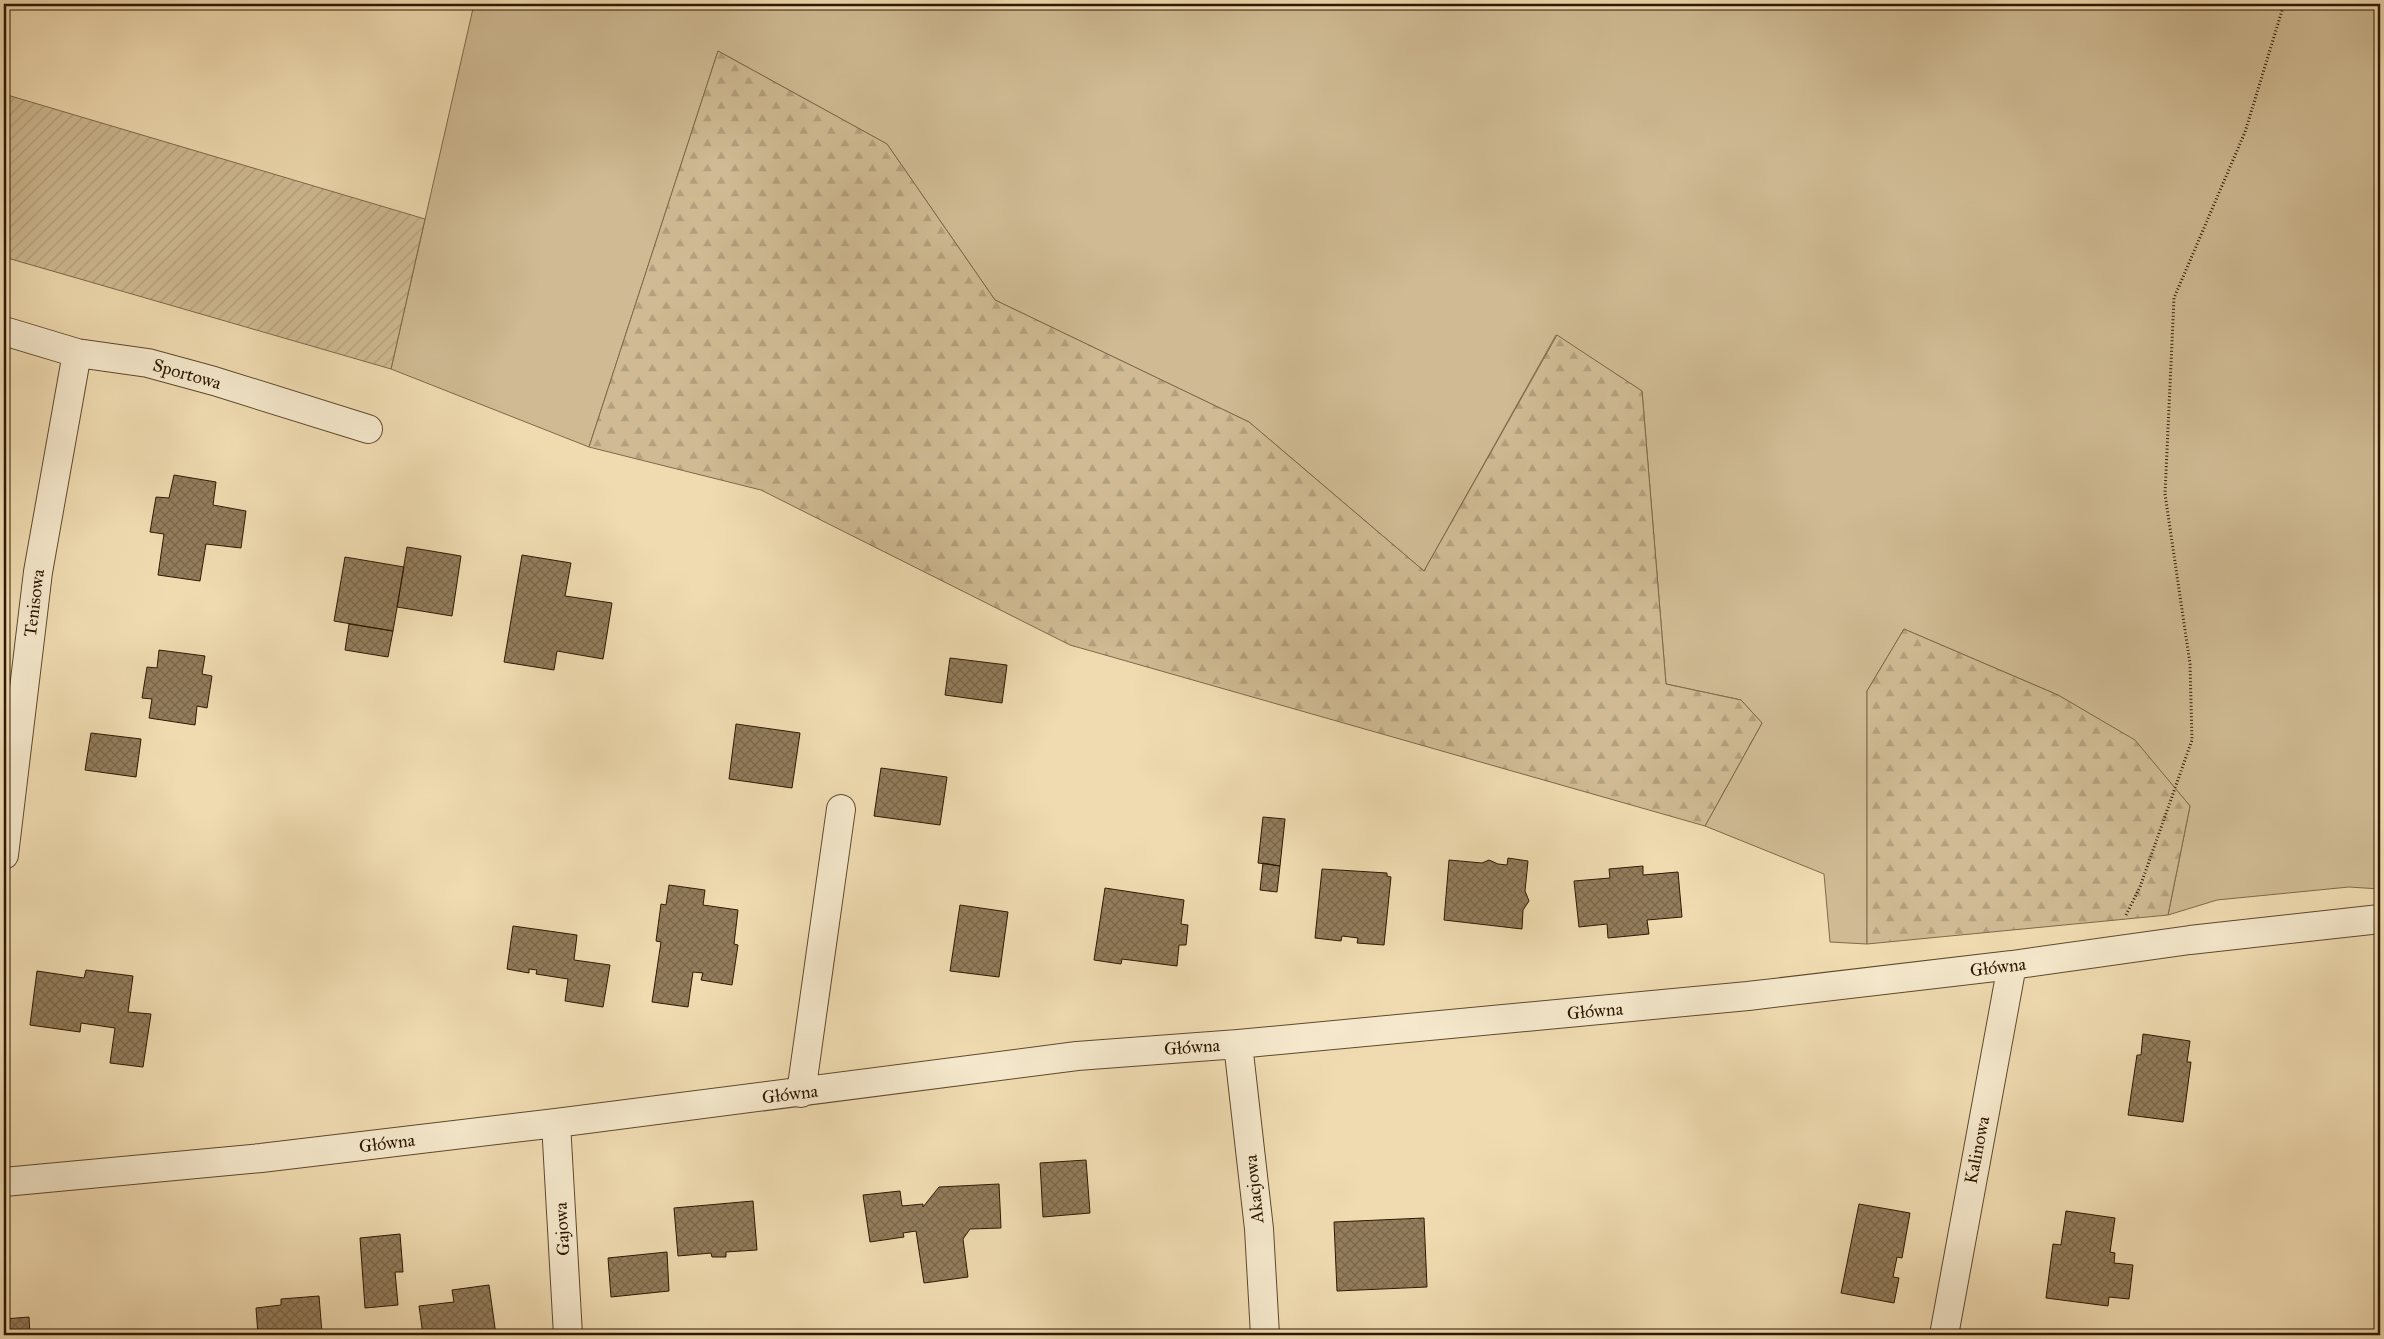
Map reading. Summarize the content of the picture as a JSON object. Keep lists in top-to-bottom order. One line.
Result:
{"streets":{"street":["Sportowa","Tenisowa","Główna","Kalinowa","Akacjowa","Gajowa"]},"crossings":[["Sportowa","Tenisowa"],["Główna","Kalinowa"],["Główna","Akacjowa"],["Główna","Gajowa"]]}
